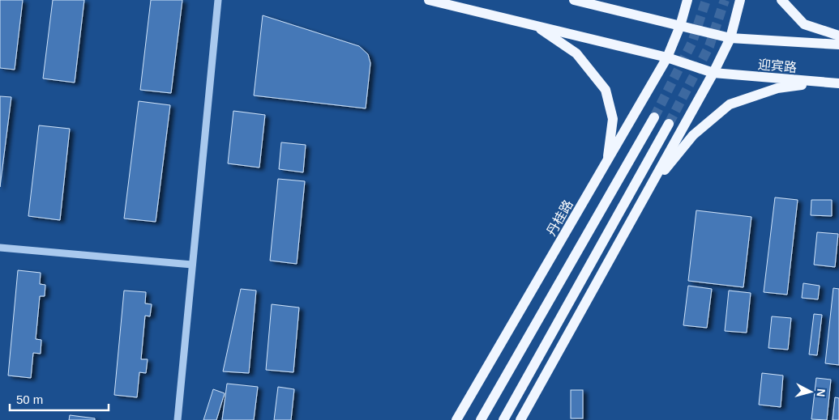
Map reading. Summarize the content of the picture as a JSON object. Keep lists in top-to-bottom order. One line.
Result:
{"streets":{"main road":["迎宾路","丹桂路"]},"crossings":[["迎宾路","丹桂路"]],"scale_bar":"50 m","north":"right"}
